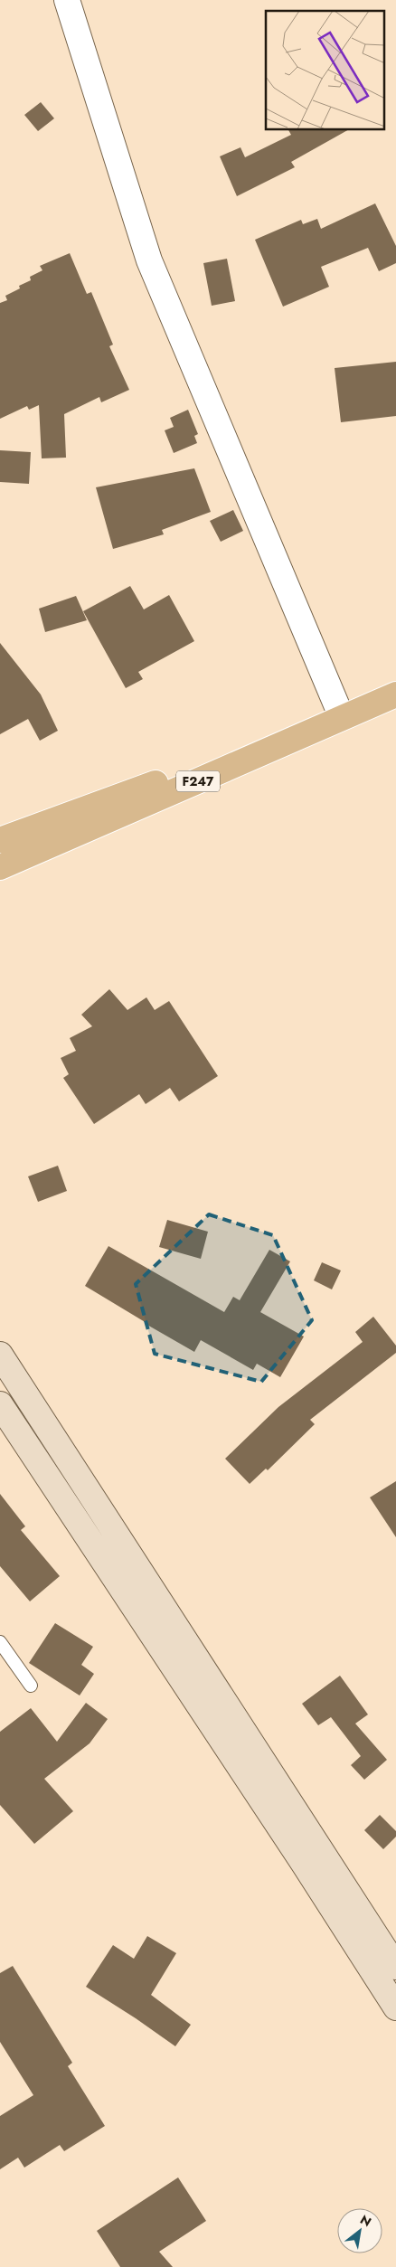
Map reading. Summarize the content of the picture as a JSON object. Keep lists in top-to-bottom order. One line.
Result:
{"streets":{"main road":["F247"]},"north":"top right"}
